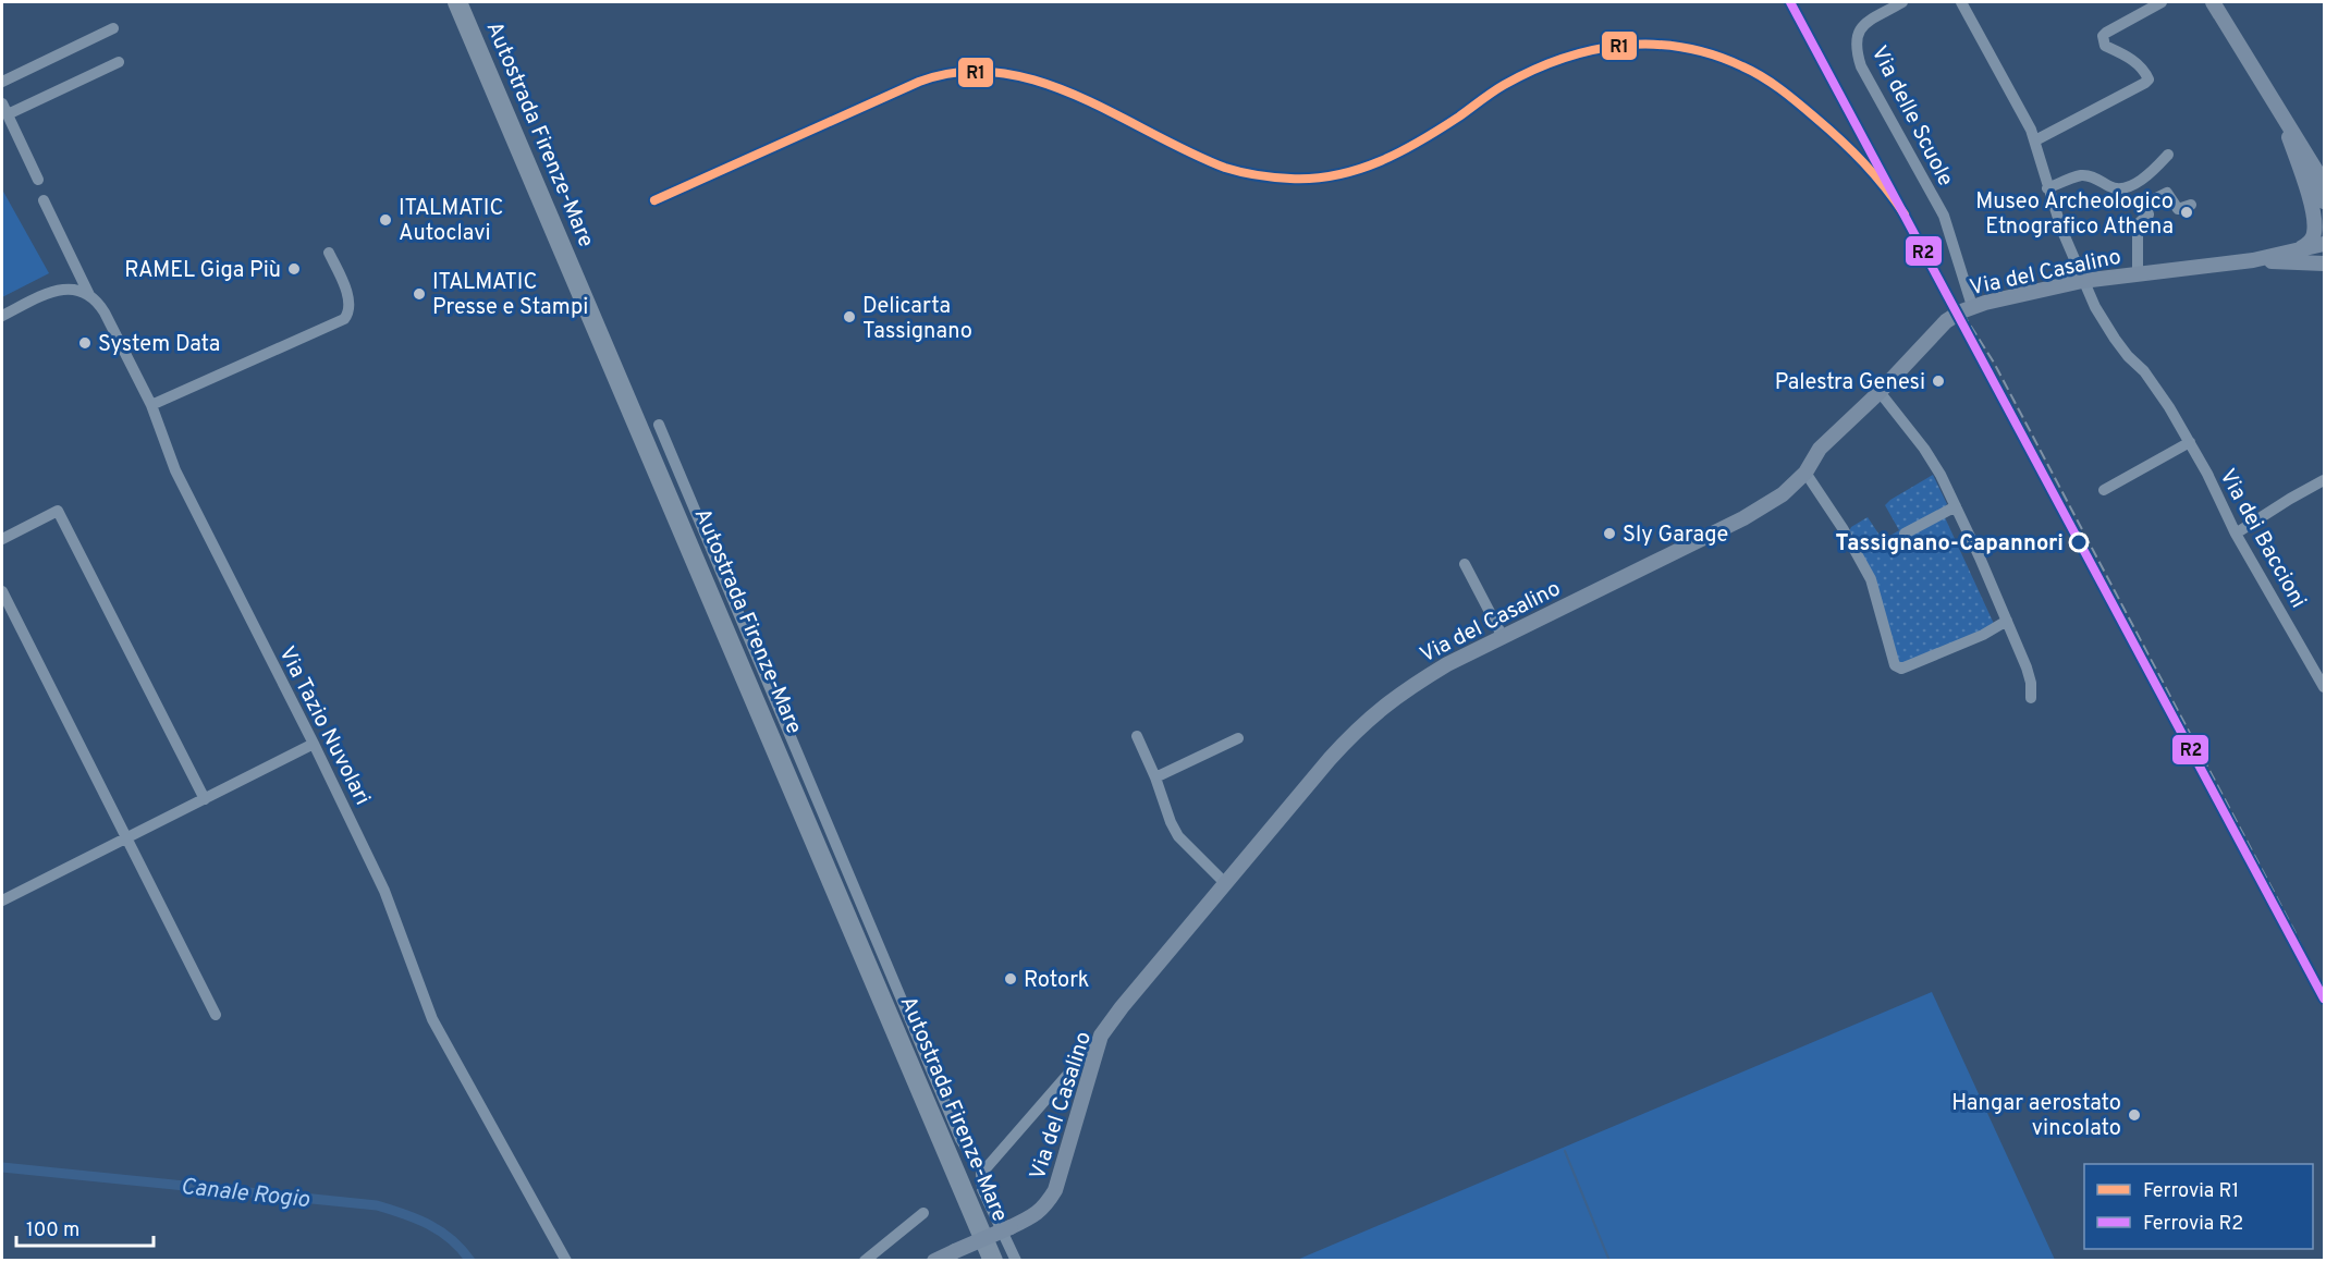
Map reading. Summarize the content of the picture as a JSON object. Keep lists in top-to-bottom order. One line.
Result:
{"streets":{"highway":["Autostrada Firenze-Mare"],"street":["Via delle Scuole","Via del Casalino","Via dei Baccioni","Via Tazio Nuvolari"]},"crossings":[["Via delle Scuole","Via del Casalino"],["Via del Casalino","Via dei Baccioni"]],"water":["Canale Rogio"],"places":["Museo Archeologico Etnografico Athena","ITALMATIC Autoclavi","RAMEL Giga Più","ITALMATIC Presse e Stampi","Delicarta Tassignano","System Data","Palestra Genesi","Sly Garage","Tassignano-Capannori","Rotork","Hangar aerostato vincolato"],"lines":["rail line R2","rail line R1"],"legend":["Ferrovia R1","Ferrovia R2"],"scale_bar":"100 m"}
